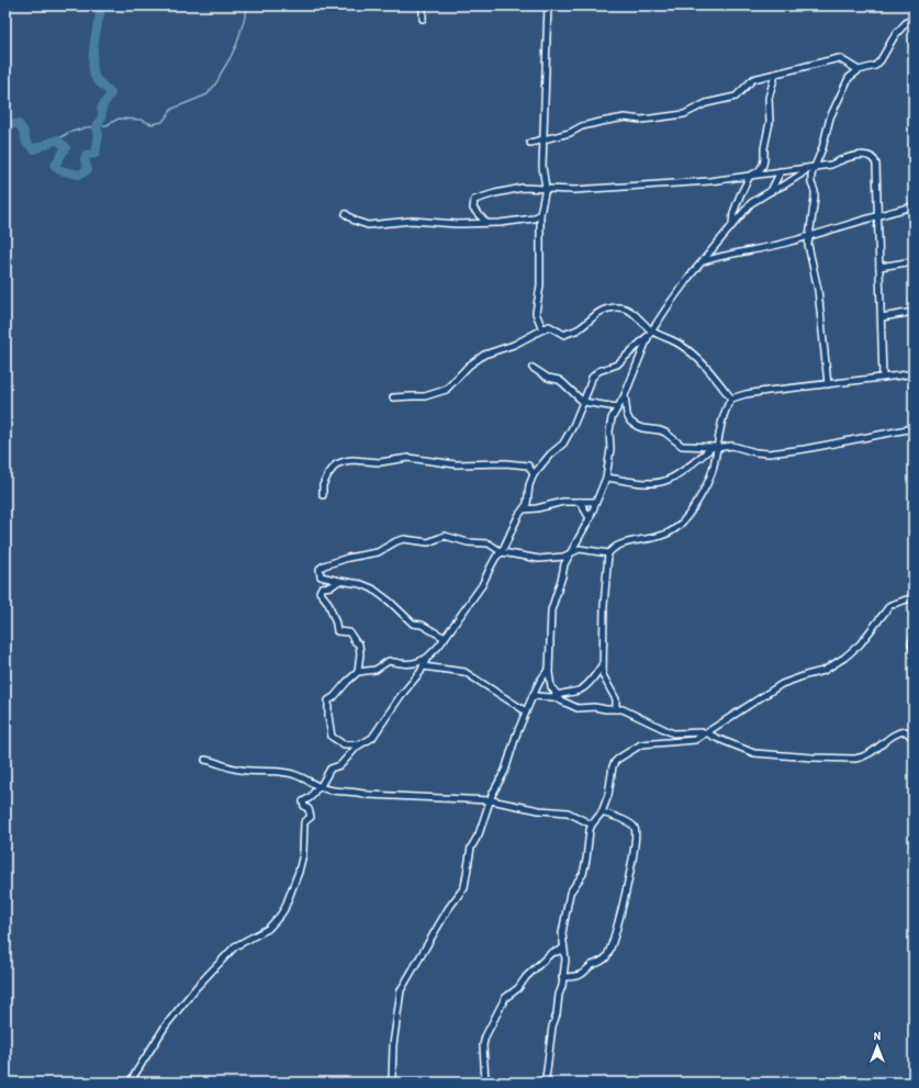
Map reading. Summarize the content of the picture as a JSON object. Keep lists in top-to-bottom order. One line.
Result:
{"north":"top"}
